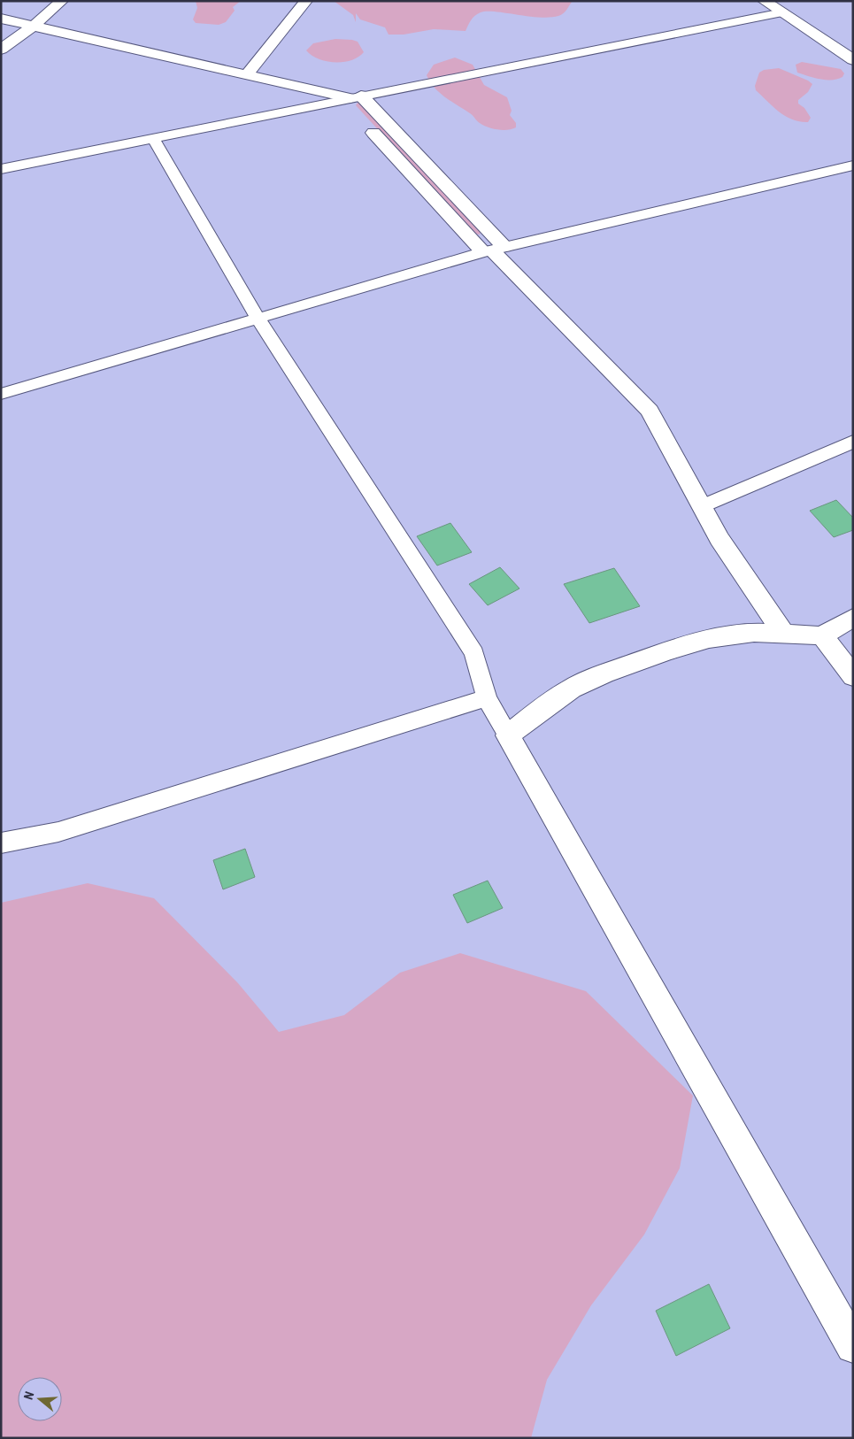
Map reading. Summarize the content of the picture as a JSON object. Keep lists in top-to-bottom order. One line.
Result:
{"north":"left"}
